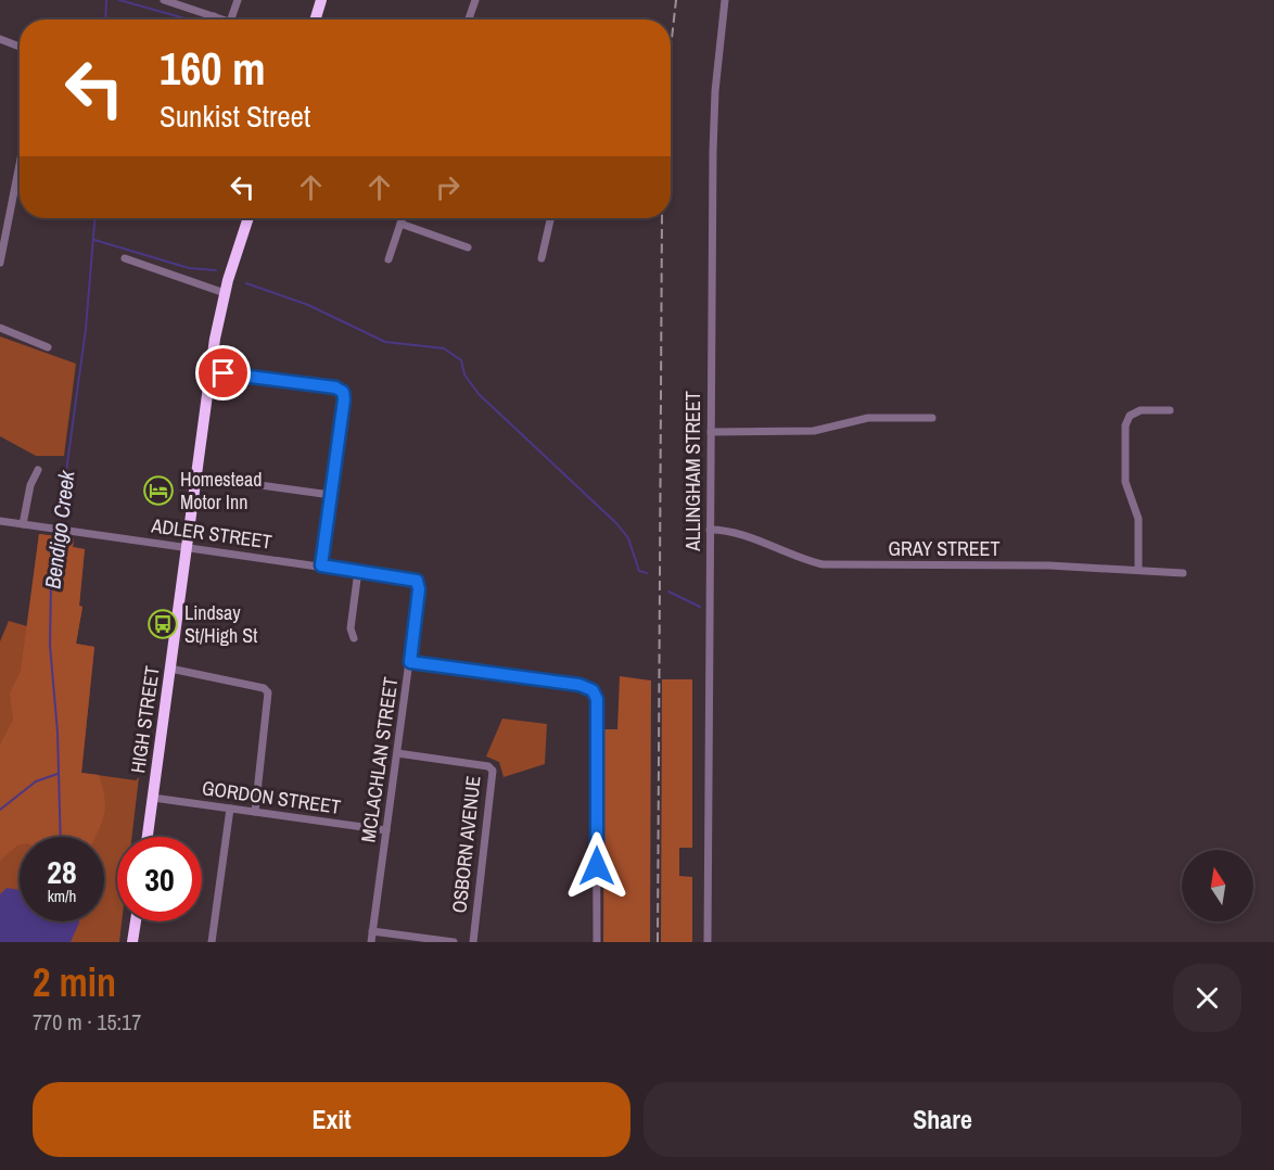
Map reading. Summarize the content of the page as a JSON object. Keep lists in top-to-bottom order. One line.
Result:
{"streets":{"highway":["HIGH STREET"],"street":["ALLINGHAM STREET","ADLER STREET","GRAY STREET","MCLACHLAN STREET","GORDON STREET","OSBORN AVENUE"]},"crossings":[["ALLINGHAM STREET","GRAY STREET"],["ADLER STREET","HIGH STREET"],["ADLER STREET","MCLACHLAN STREET"],["HIGH STREET","GORDON STREET"],["MCLACHLAN STREET","GORDON STREET"],["MCLACHLAN STREET","OSBORN AVENUE"]],"water":["Bendigo Creek"],"places":{"hotel":["Homestead Motor Inn"],"bus stop":["Lindsay St/High St"]},"north":"top","page":{"turn":["160 m","Sunkist Street"],"speed":"28 km/h","limit":"30","heading":["2 min","770 m · 15:17"],"buttons":["Exit","Share"]}}
